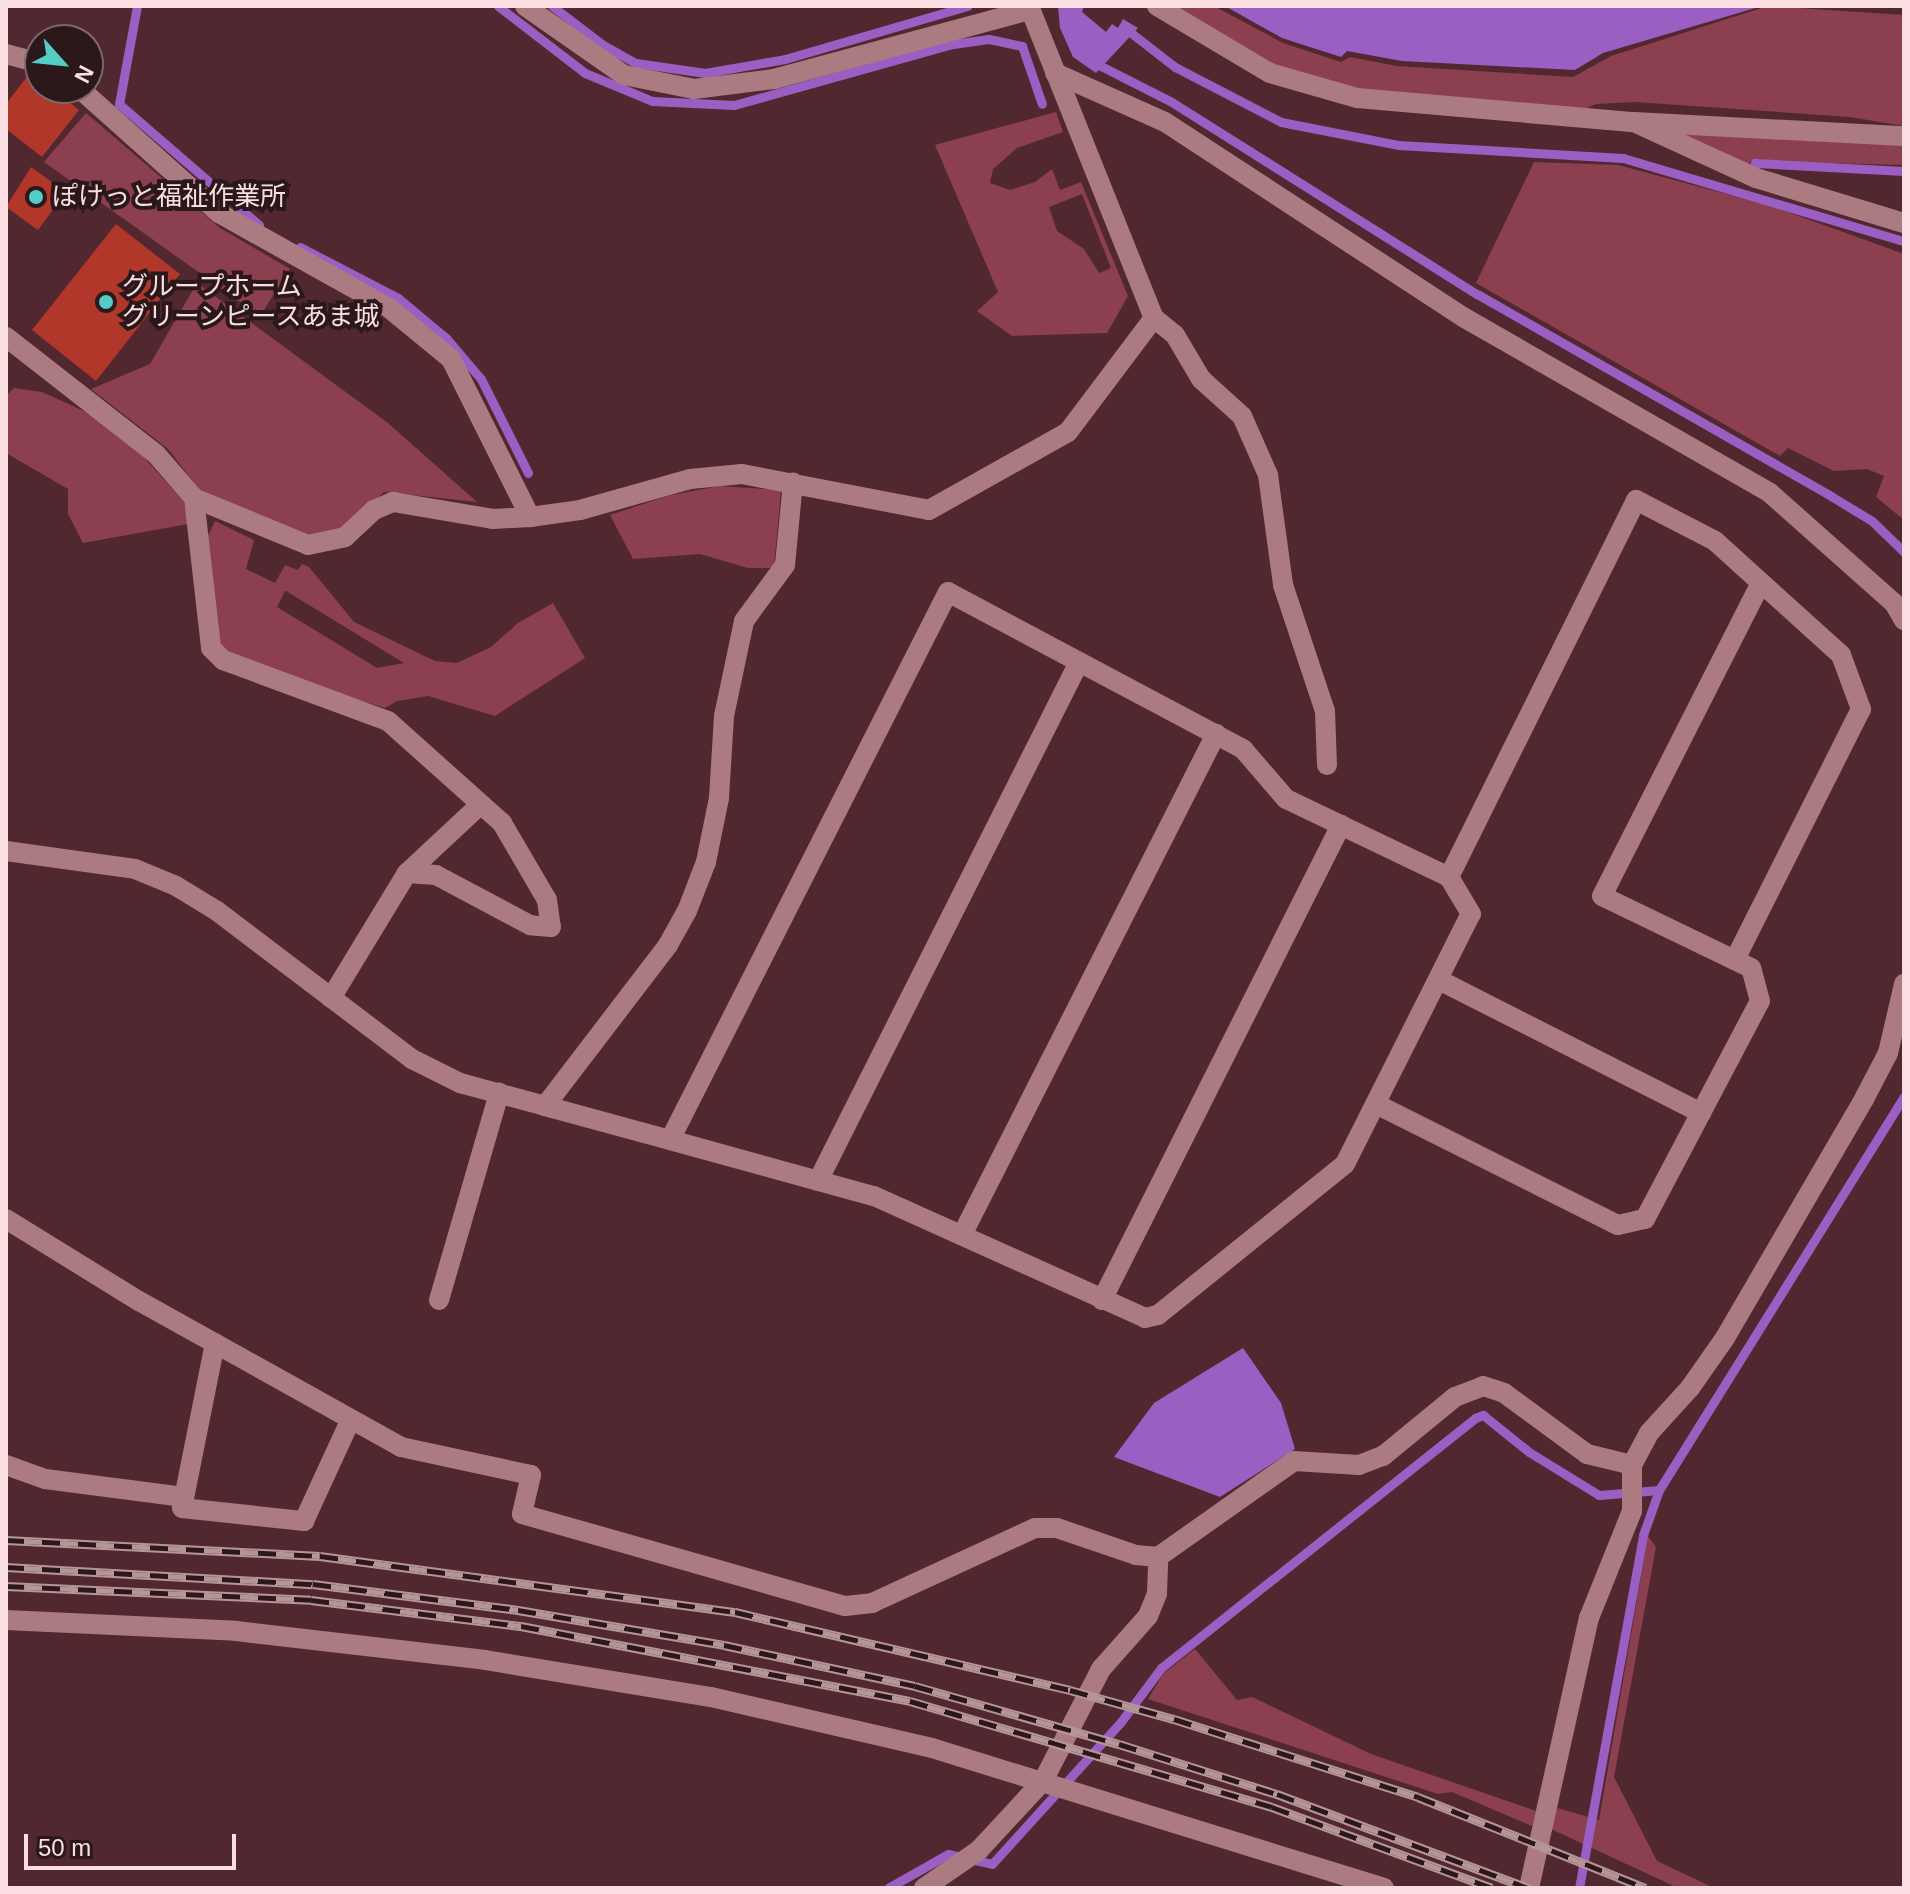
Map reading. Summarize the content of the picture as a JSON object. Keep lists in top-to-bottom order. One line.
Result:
{"places":["ぽけっと福祉作業所","グループホーム グリーンピースあま城"],"scale_bar":"50 m","north":"bottom right"}
